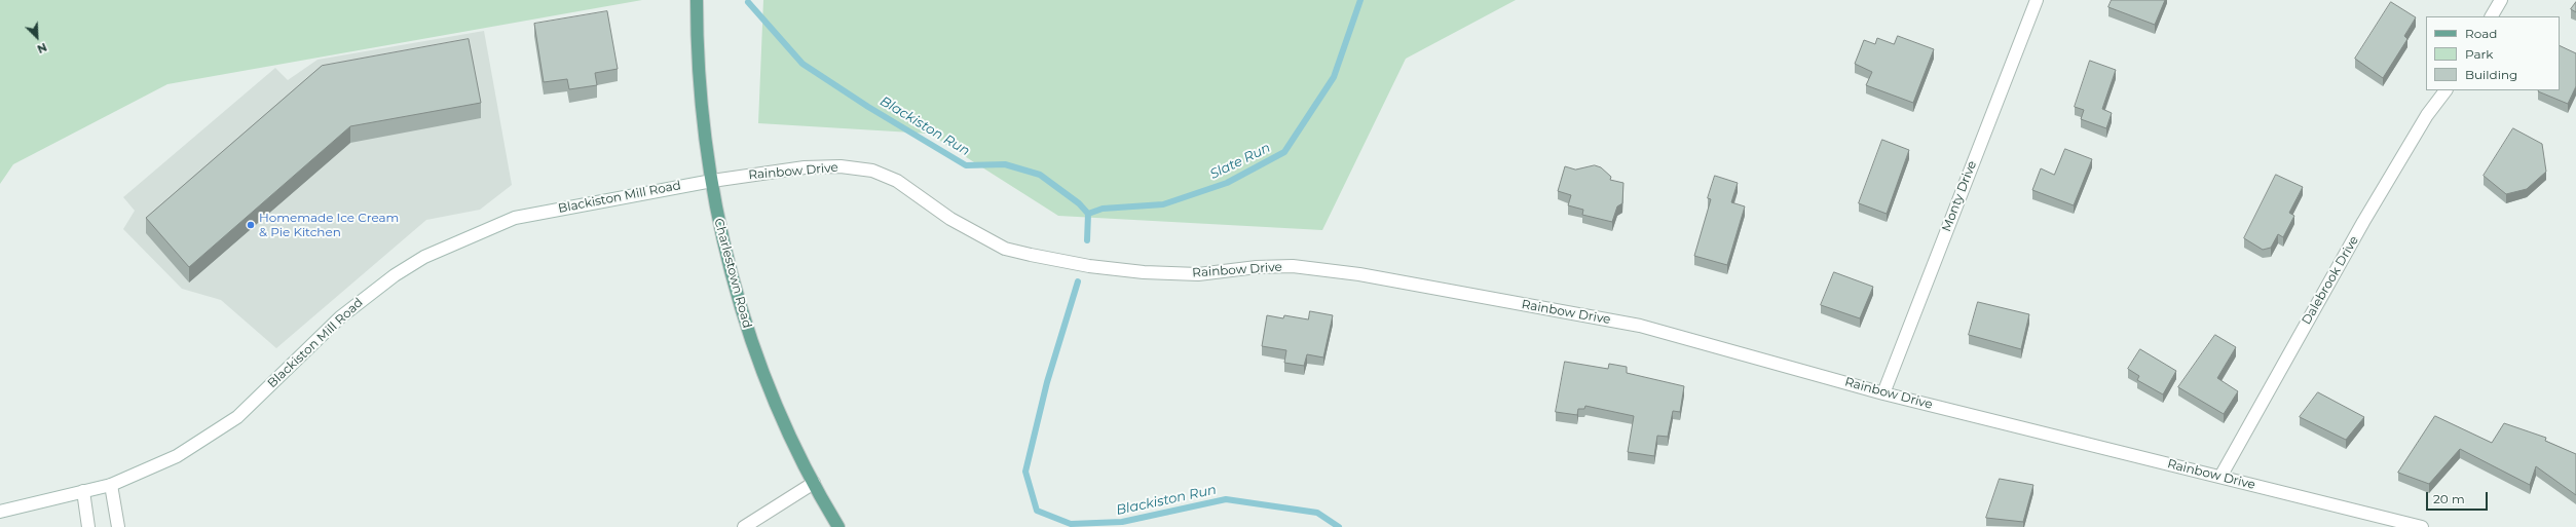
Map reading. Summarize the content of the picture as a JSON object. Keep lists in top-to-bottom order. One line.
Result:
{"streets":{"main road":["Charlestown Road"],"street":["Rainbow Drive","Monty Drive","Blackiston Mill Road","Dalebrook Drive"]},"crossings":[["Rainbow Drive","Monty Drive"],["Rainbow Drive","Blackiston Mill Road"],["Rainbow Drive","Charlestown Road"],["Rainbow Drive","Dalebrook Drive"],["Blackiston Mill Road","Charlestown Road"]],"water":["Blackiston Run","Slate Run"],"places":["Homemade Ice Cream & Pie Kitchen"],"legend":["Road","Park","Building"],"scale_bar":"20 m","north":"bottom right"}
